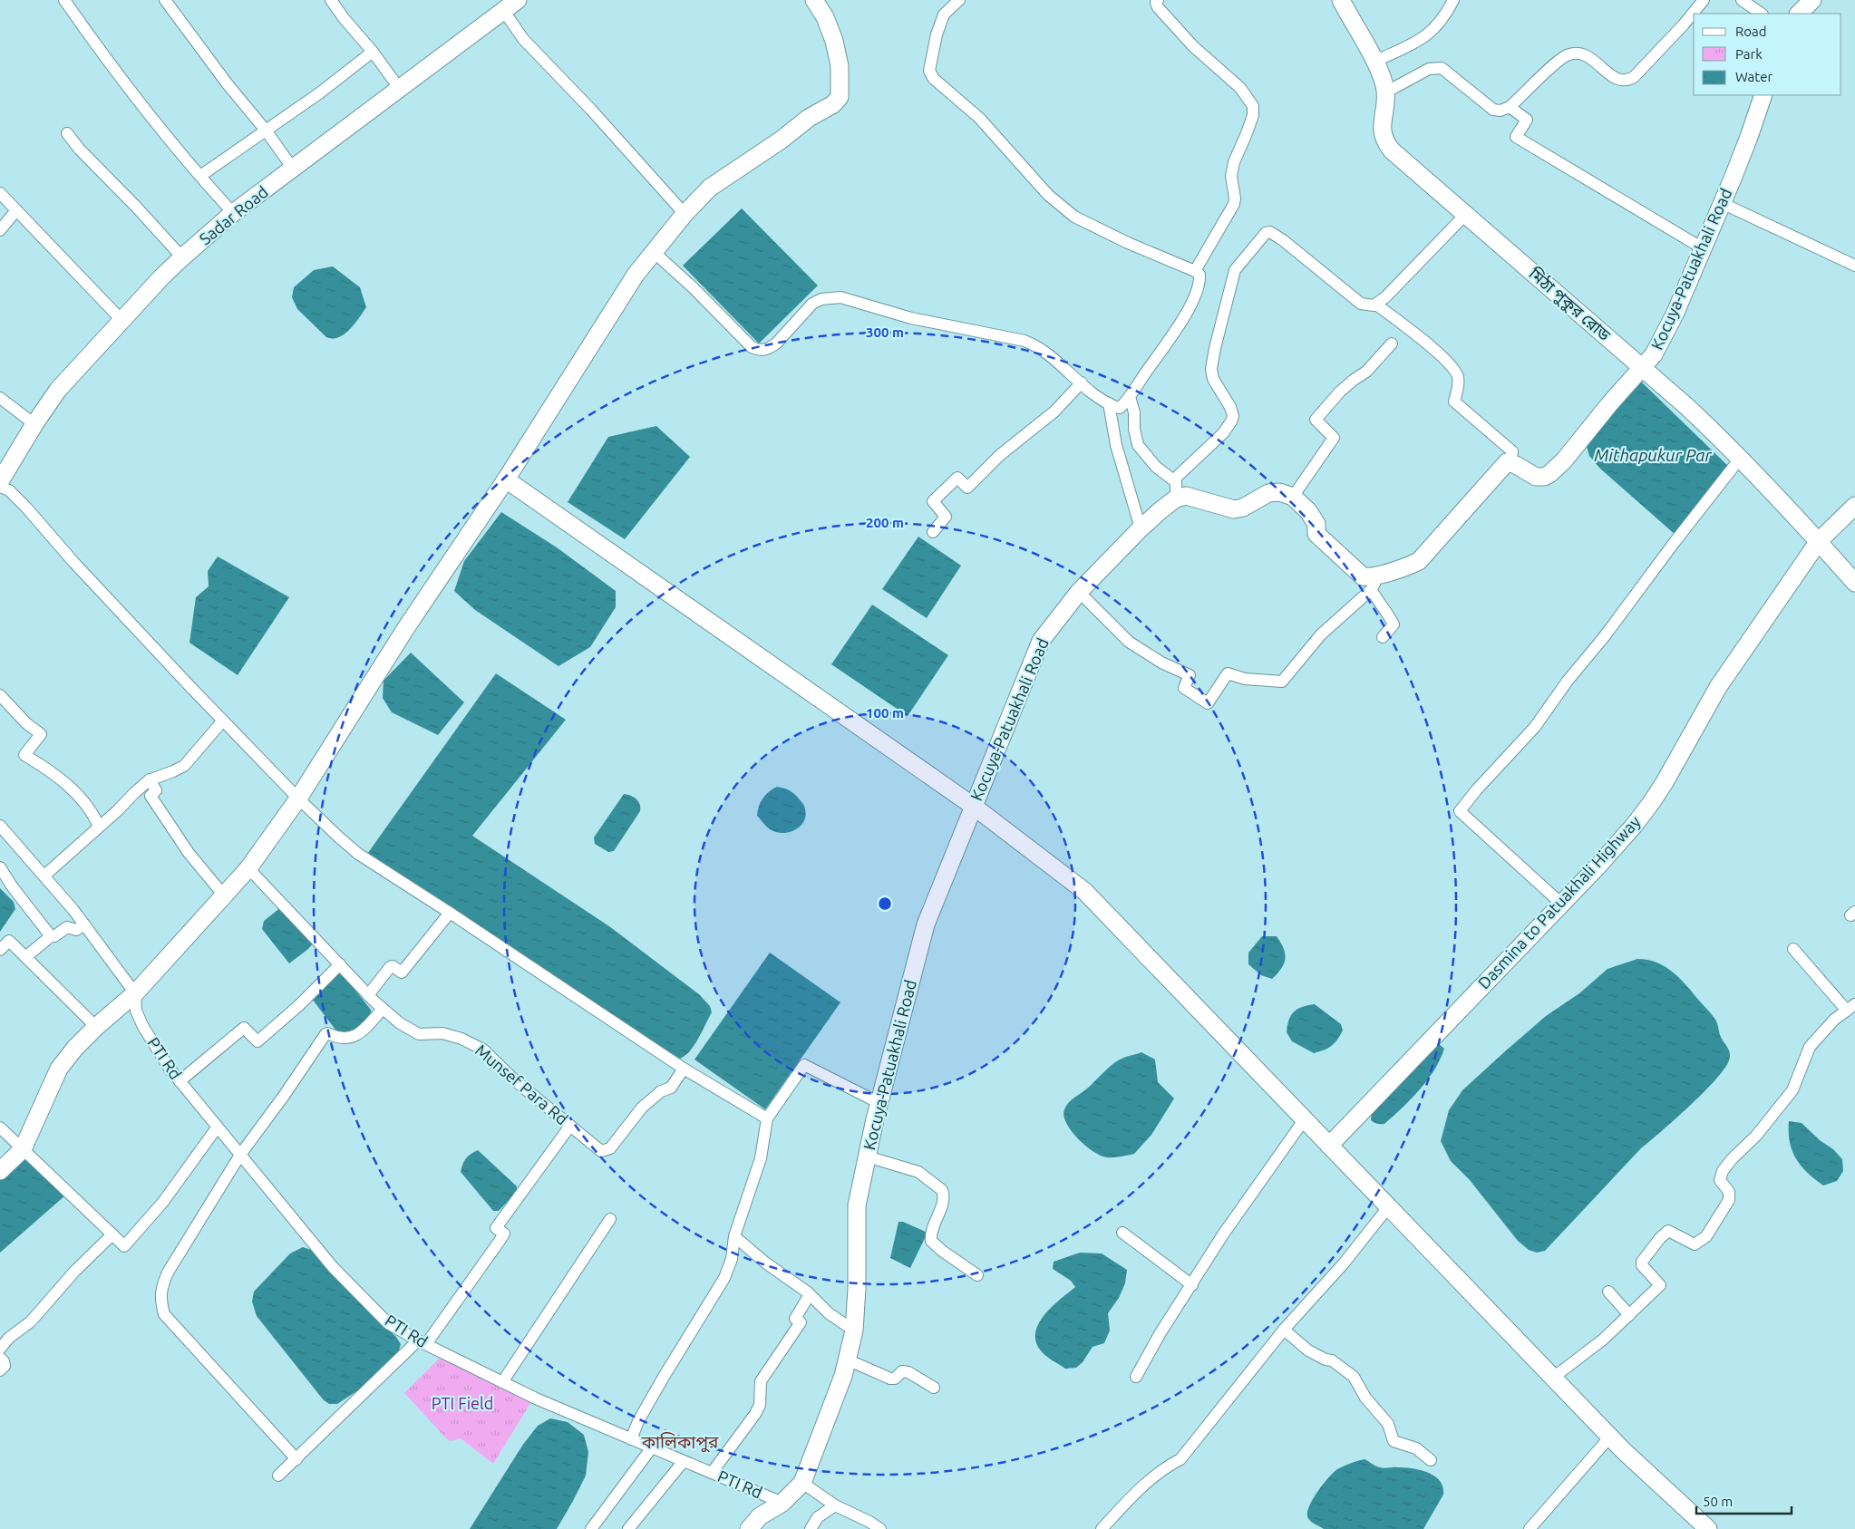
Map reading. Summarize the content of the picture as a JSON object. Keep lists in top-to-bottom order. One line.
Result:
{"streets":{"street":["Sadar Road","Kocuya-Patuakhali Road","মিঠা পুকুর রোড","Dasmina to Patuakhali Highway","PTI Rd","Munsef Para Rd"]},"crossings":[["Kocuya-Patuakhali Road","মিঠা পুকুর রোড"],["Kocuya-Patuakhali Road","PTI Rd"],["মিঠা পুকুর রোড","Dasmina to Patuakhali Highway"]],"districts":["কালিকাপুর"],"water":["Mithapukur Par"],"parks":["PTI Field"],"legend":["Road","Park","Water"],"scale_bar":"50 m","rings":["300 m","200 m","100 m"]}
